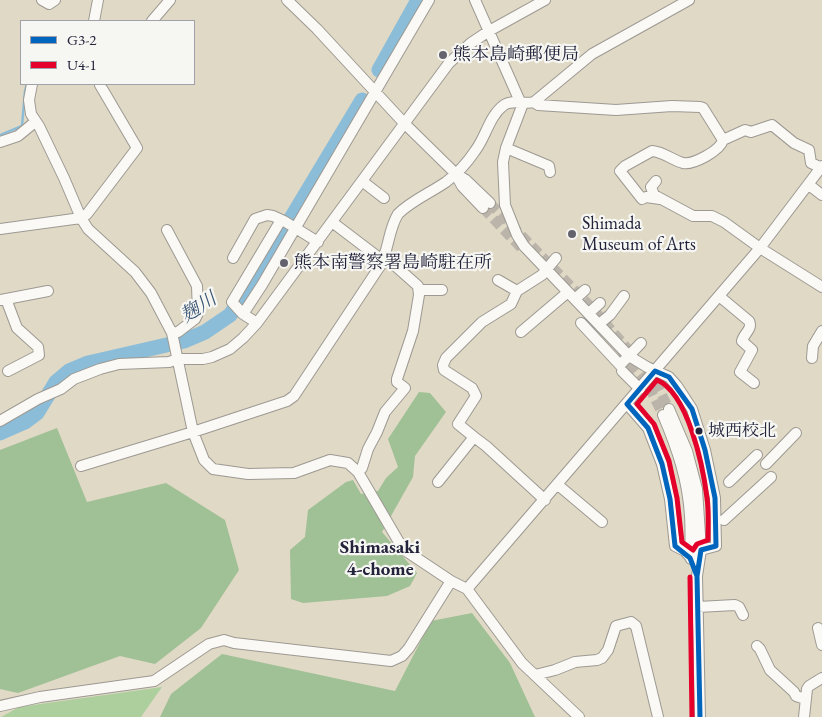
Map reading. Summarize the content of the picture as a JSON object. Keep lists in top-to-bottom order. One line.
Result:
{"districts":["Shimasaki 4-chome"],"water":["麹川"],"places":["熊本島崎郵便局","Shimada Museum of Arts","熊本南警察署島崎駐在所","城西校北"],"lines":["transit line G3-2","transit line U4-1"],"legend":["G3-2","U4-1"]}
